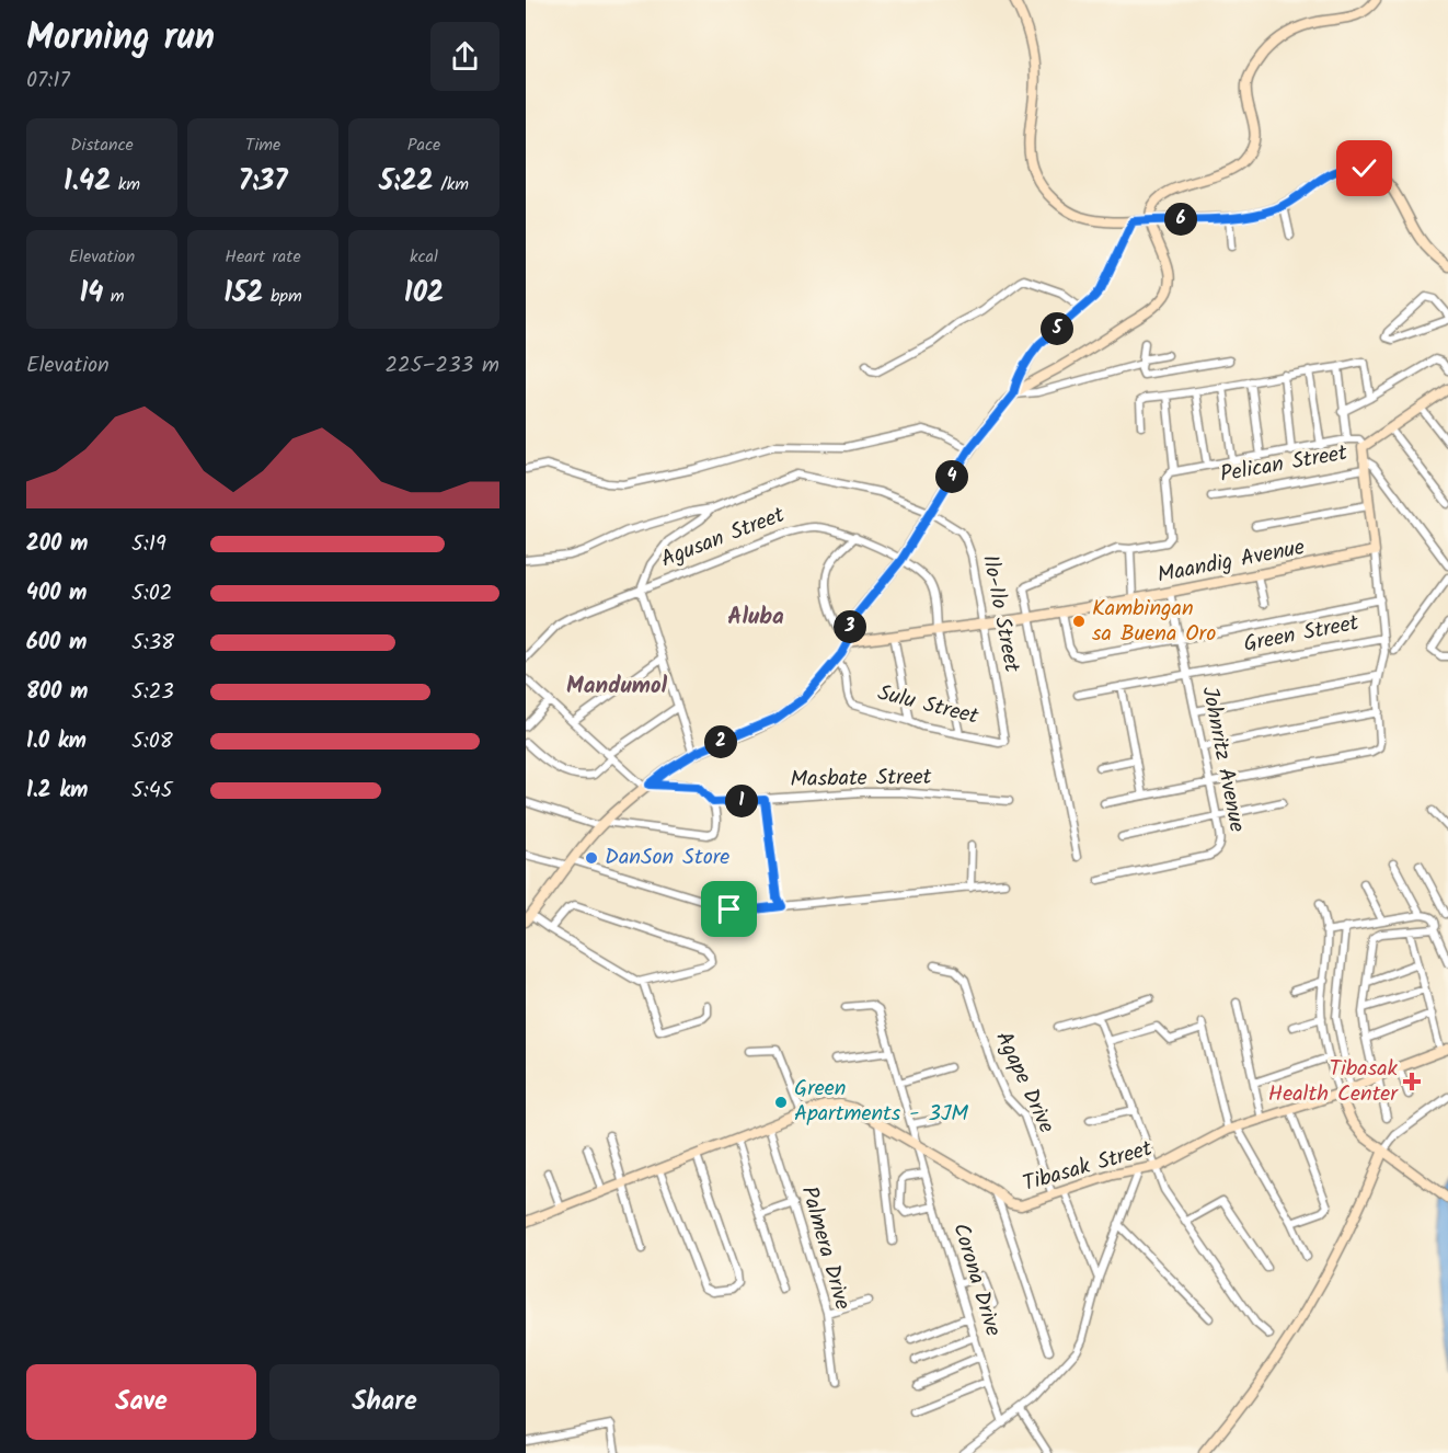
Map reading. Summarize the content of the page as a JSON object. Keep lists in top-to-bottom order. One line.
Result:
{"streets":{"street":["Pelican Street","Agusan Street","Maandig Avenue","Ilo-Ilo Street","Green Street","Sulu Street","Johnritz Avenue","Masbate Street","Agape Drive","Tibasak Street","Palmera Drive","Corona Drive"]},"crossings":[["Agusan Street","Maandig Avenue"],["Agusan Street","Sulu Street"],["Maandig Avenue","Ilo-Ilo Street"],["Maandig Avenue","Johnritz Avenue"],["Ilo-Ilo Street","Sulu Street"],["Green Street","Johnritz Avenue"],["Agape Drive","Tibasak Street"],["Tibasak Street","Palmera Drive"],["Tibasak Street","Corona Drive"]],"districts":["Aluba","Mandumol"],"places":{"other":["Kambingan sa Buena Oro","DanSon Store","Green Apartments - 3JM"],"health":["Tibasak Health Center"]},"page":{"heading":["Morning run","07:17"],"stats":[["Distance","1.42 km"],["Time","7:37"],["Pace","5:22 /km"],["Elevation","14 m"],["Heart rate","152 bpm"],["kcal","102"]],"pins":["6","5","4","3","2","1"],"chart":["Elevation","225–233 m"],"list":[{"name":"200 m","note":"5:19"},{"name":"400 m","note":"5:02"},{"name":"600 m","note":"5:38"},{"name":"800 m","note":"5:23"},{"name":"1.0 km","note":"5:08"},{"name":"1.2 km","note":"5:45"}],"buttons":["Save","Share"]}}
